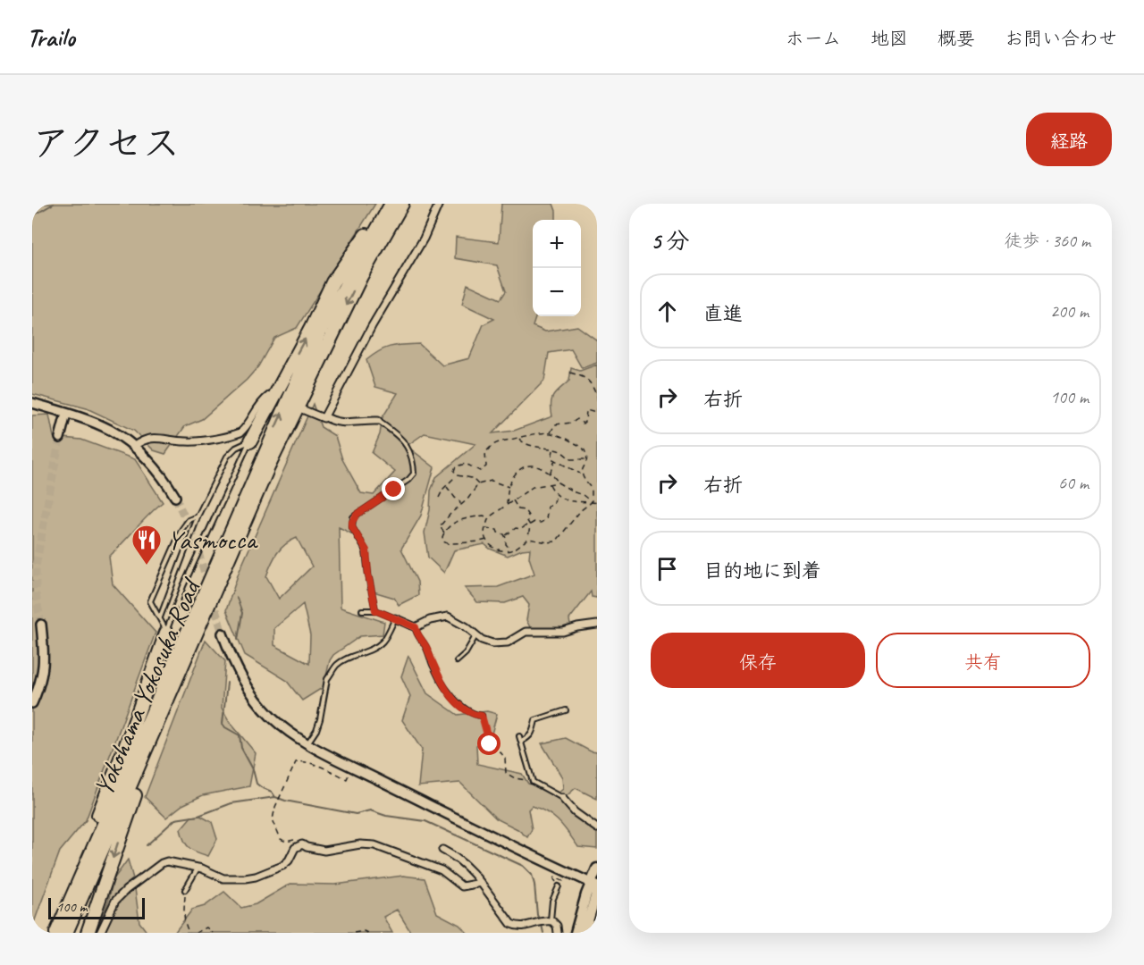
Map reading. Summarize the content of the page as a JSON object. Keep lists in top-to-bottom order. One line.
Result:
{"streets":{"highway":["Yokohama Yokosuka Road"]},"places":{"restaurant":["Yasmocca"]},"scale_bar":"100 m","page":{"header":"Trailo","nav":["ホーム","地図","概要","お問い合わせ"],"title":"アクセス","buttons":["経路",["保存","共有"]],"heading":["5 分","徒歩 · 360 m"],"map_buttons":["+","−"],"list":[["直進","200 m"],["右折","100 m"],["右折","60 m"],"目的地に到着"],"scale":"100 m"}}
